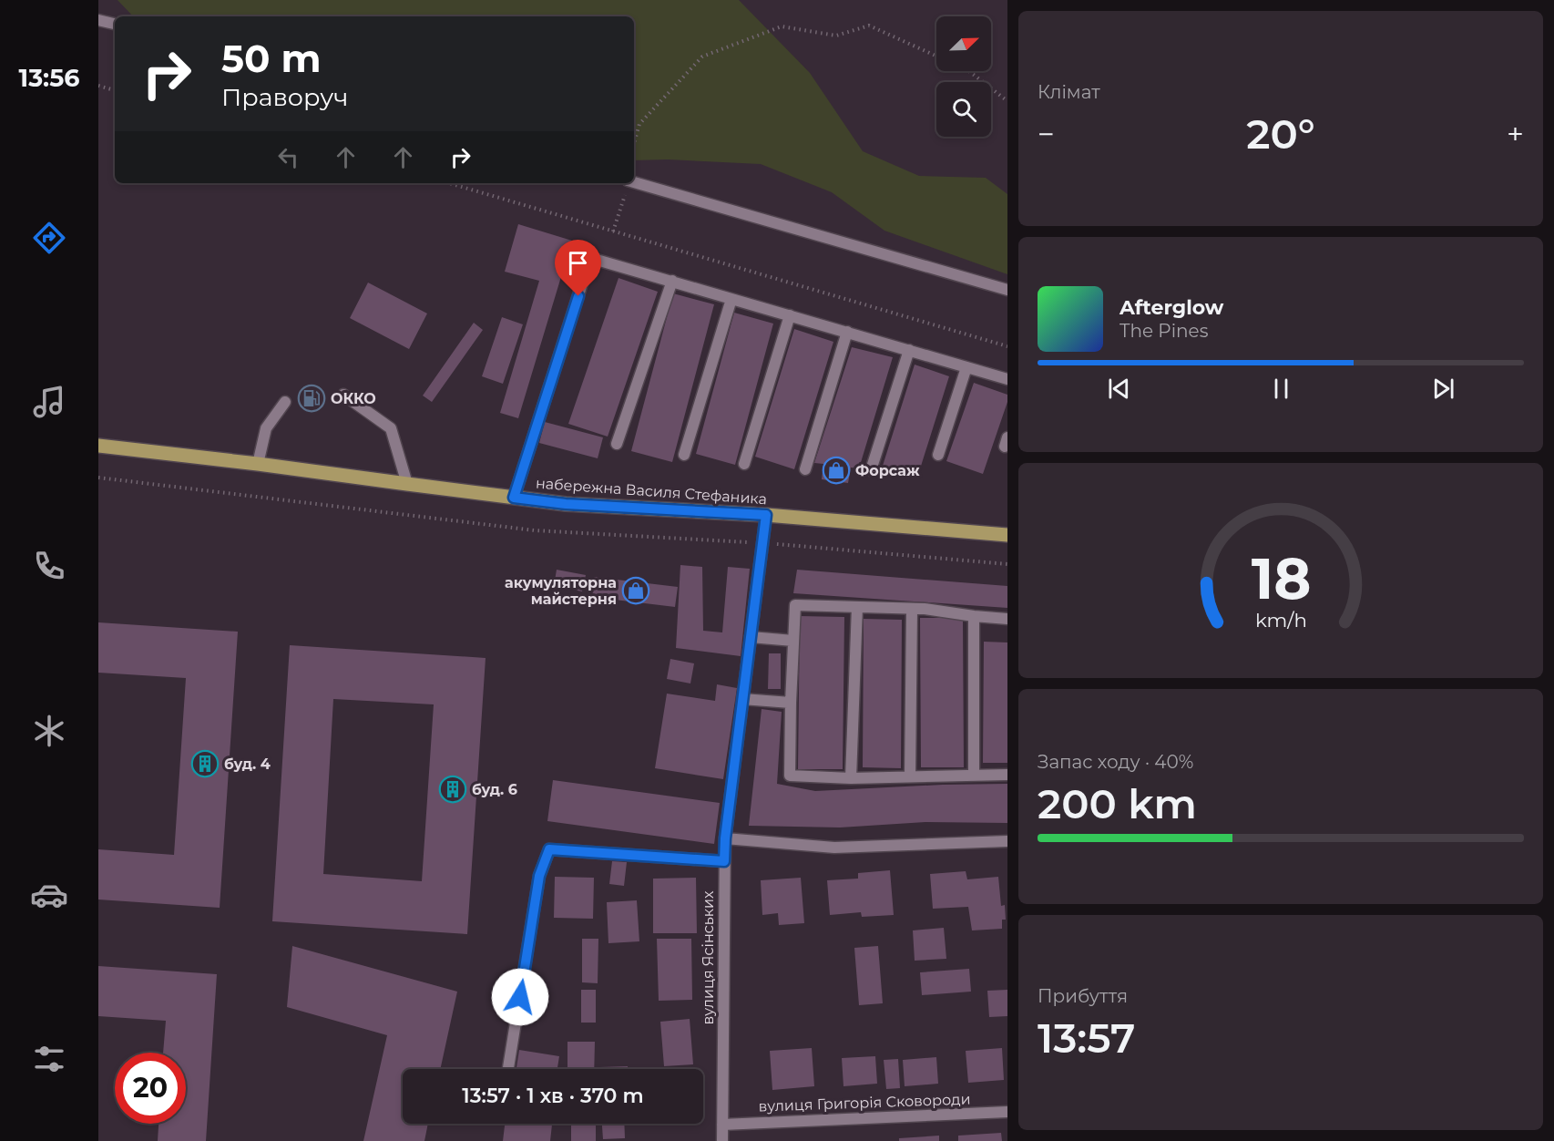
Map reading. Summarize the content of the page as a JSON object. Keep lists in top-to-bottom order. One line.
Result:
{"streets":{"main road":["набережна Василя Стефаника"],"street":["вулиця Ясінських","вулиця Григорія Сковороди"]},"crossings":[["набережна Василя Стефаника","вулиця Ясінських"],["вулиця Ясінських","вулиця Григорія Сковороди"]],"places":{"fuel station":["ОККО"],"shop":["Форсаж","акумуляторна майстерня"],"building":["буд. 4","буд. 6"]},"north":"top right","page":{"tabs":"13:56","tile":["Клімат",["Запас ходу · 40%","200 km"],["Прибуття","13:57"]],"turn":["50 m","Праворуч"],"heat":["−","20°","+"],"song":["Afterglow","The Pines"],"limit":"20","trip":"13:57 · 1 хв · 370 m","gauge":["18","km/h"]}}
